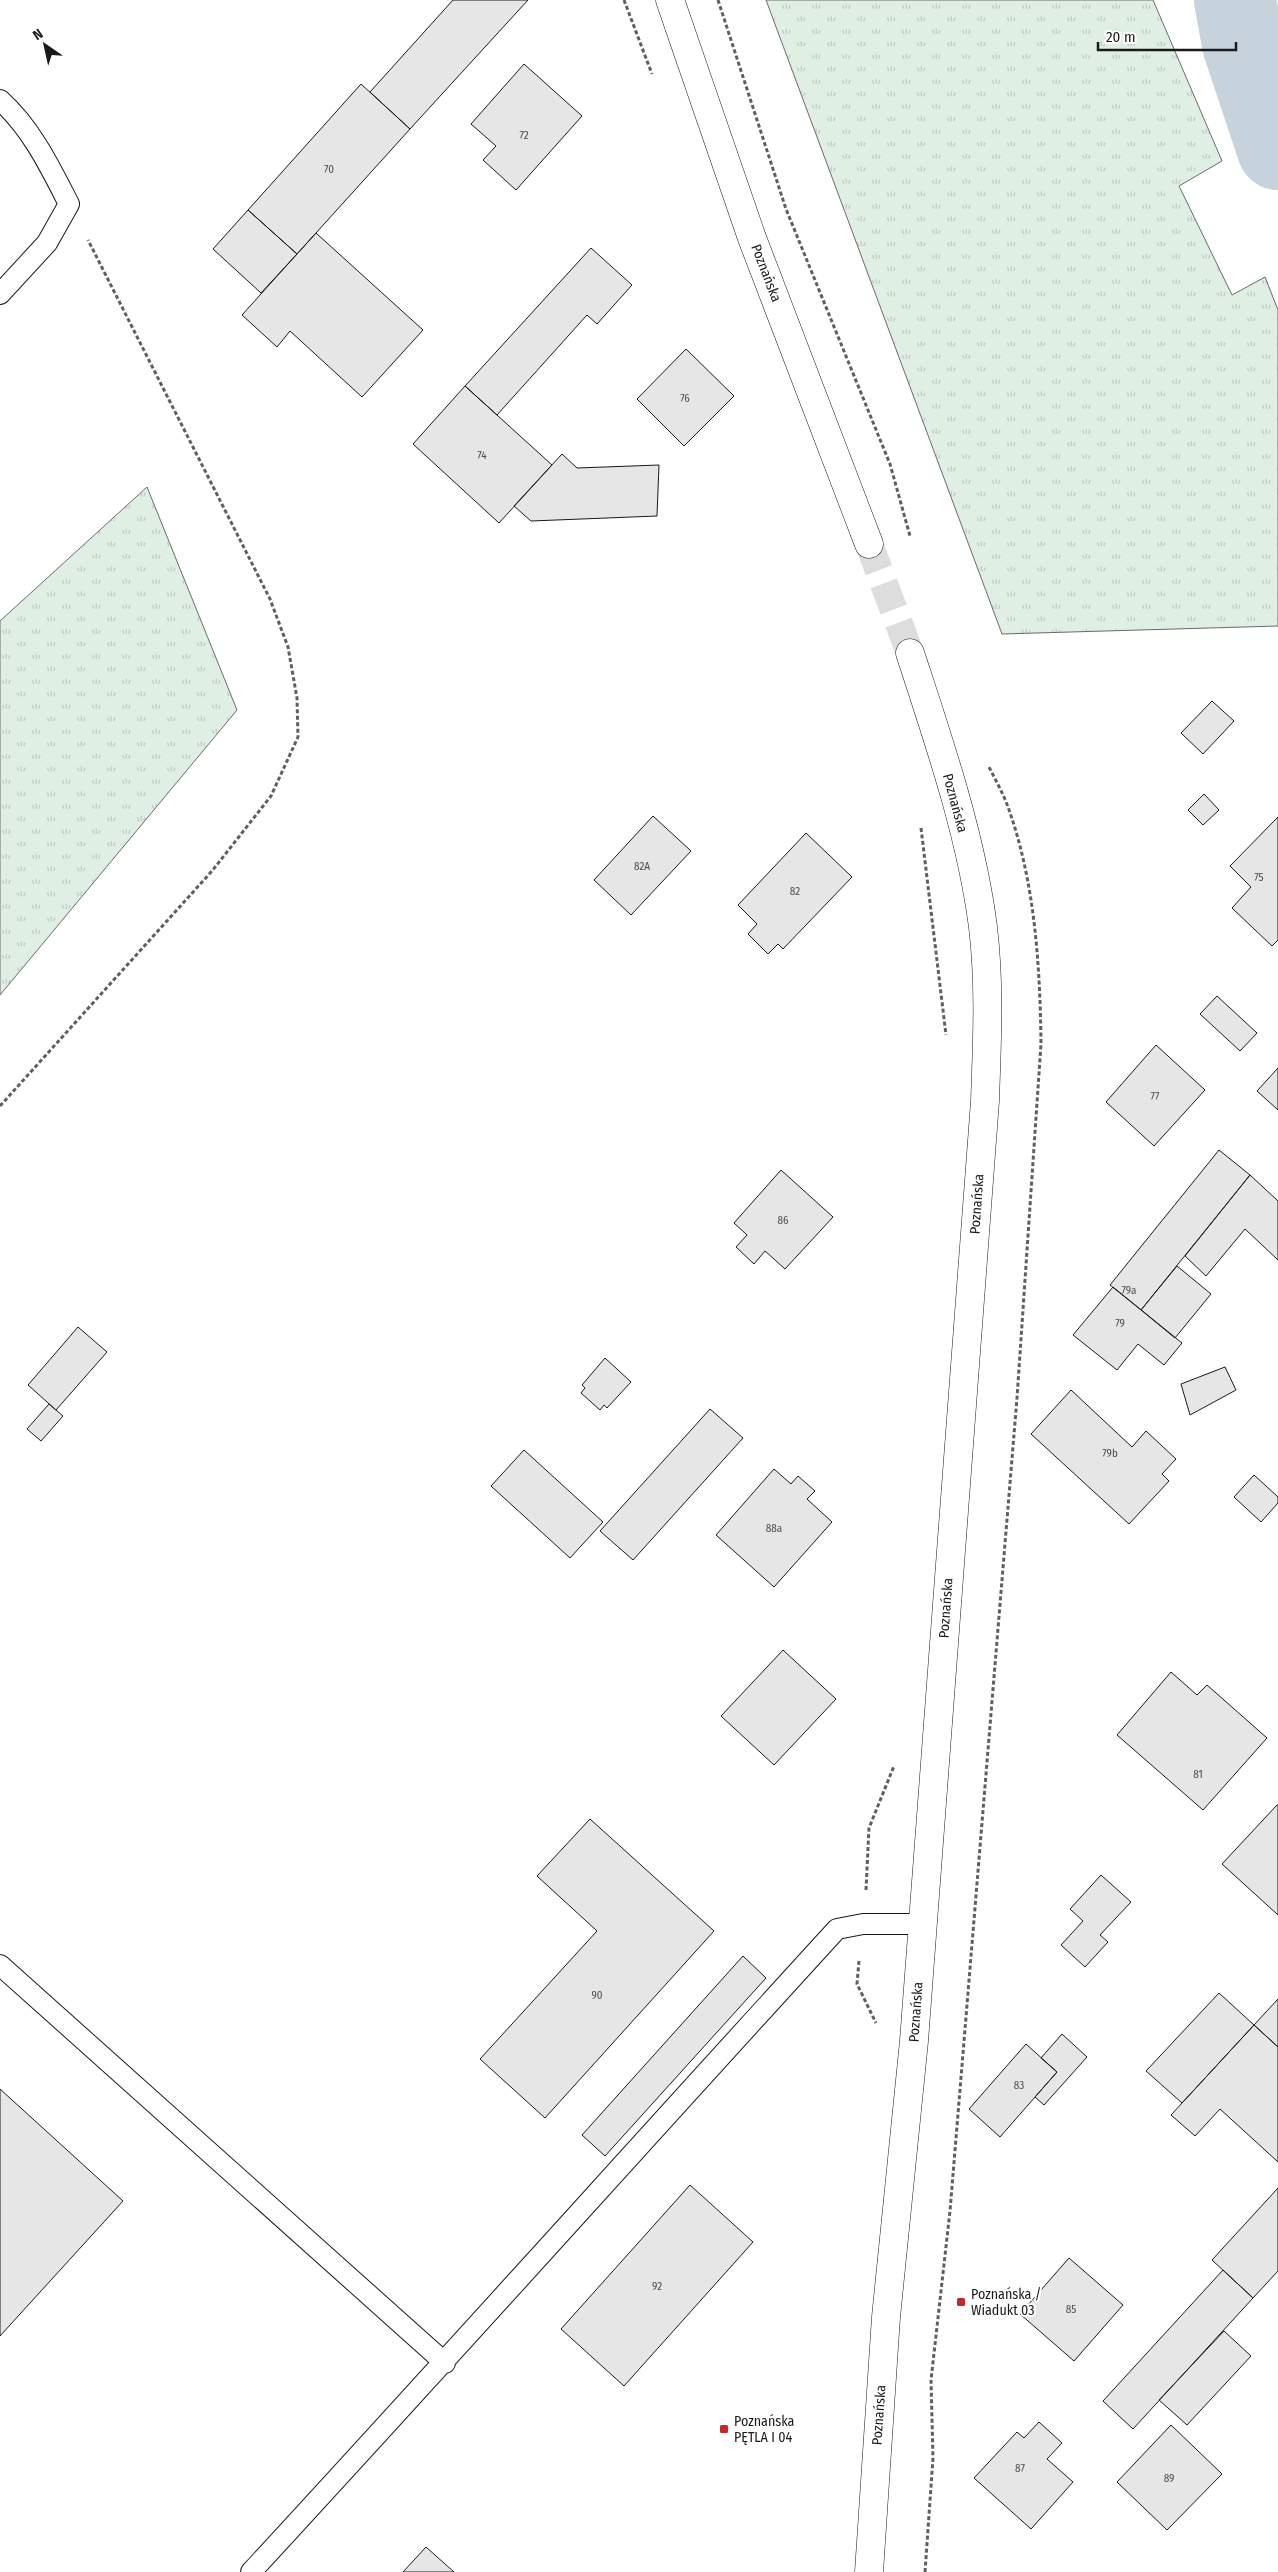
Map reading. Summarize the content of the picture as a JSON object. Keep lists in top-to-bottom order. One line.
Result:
{"streets":{"street":["Poznańska"]},"places":{"transit":["Poznańska / Wiadukt 03","Poznańska PĘTLA I 04"]},"house_numbers":["72","70","76","74","82A","75","82","77","86","79a","79","79b","88a","81","90","83","92","85","87","89"],"scale_bar":"20 m","north":"top left"}
